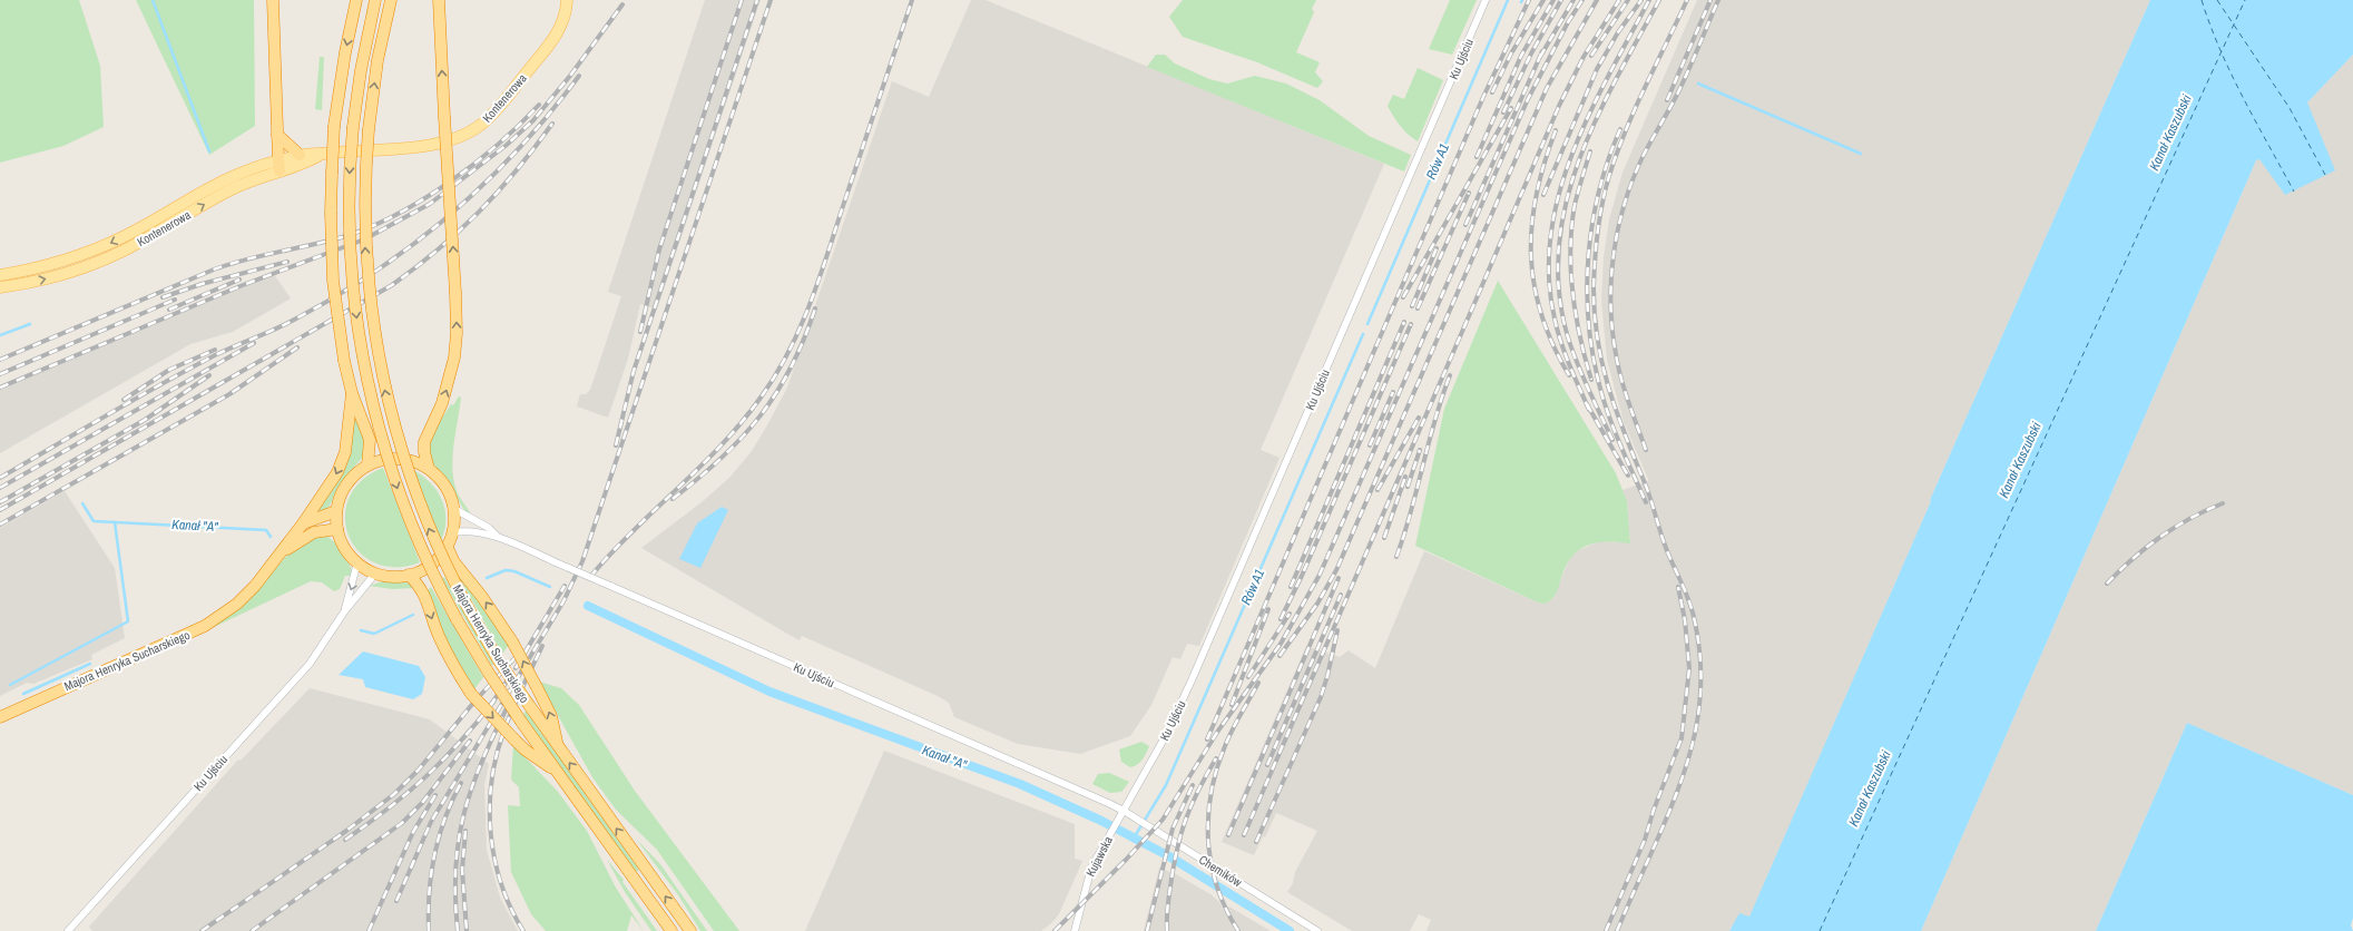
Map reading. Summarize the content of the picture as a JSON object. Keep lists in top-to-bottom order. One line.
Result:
{"streets":{"highway":["Majora Henryka Sucharskiego"],"main road":["Kontenerowa"],"street":["Ku Ujściu","Kujawska","Chemików"]},"crossings":[["Ku Ujściu","Majora Henryka Sucharskiego"],["Ku Ujściu","Kujawska"],["Ku Ujściu","Chemików"],["Kujawska","Chemików"]],"water":["Kanał Kaszubski","Rów A1","Kanał \"A\""]}
